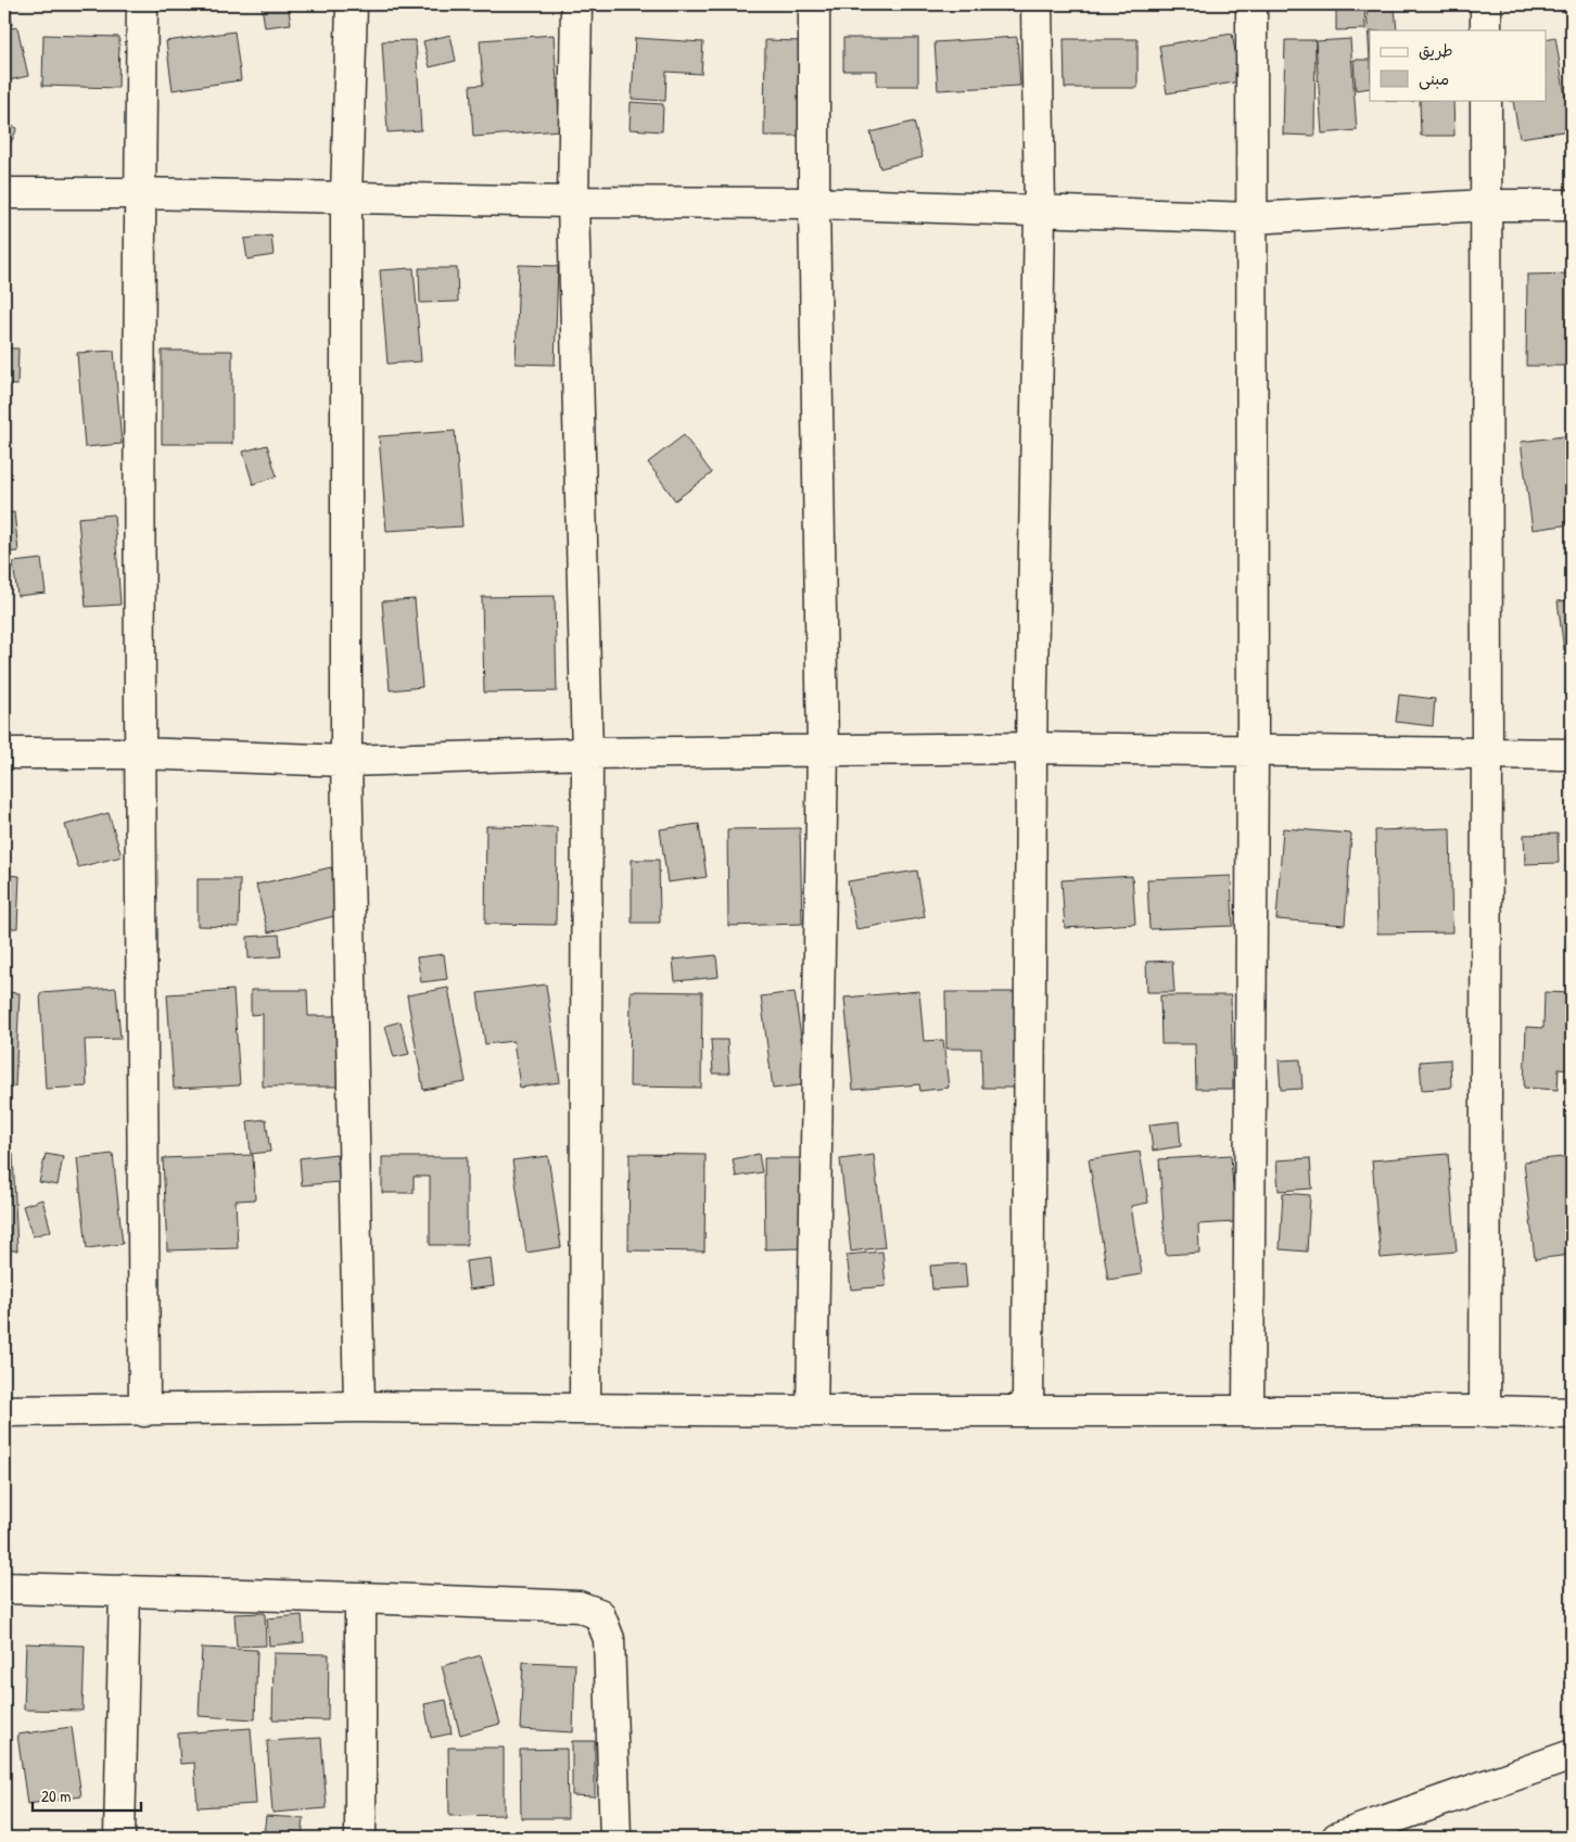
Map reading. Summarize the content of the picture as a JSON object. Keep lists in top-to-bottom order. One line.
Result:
{"legend":["طريق","مبنى"],"scale_bar":"20 m"}
